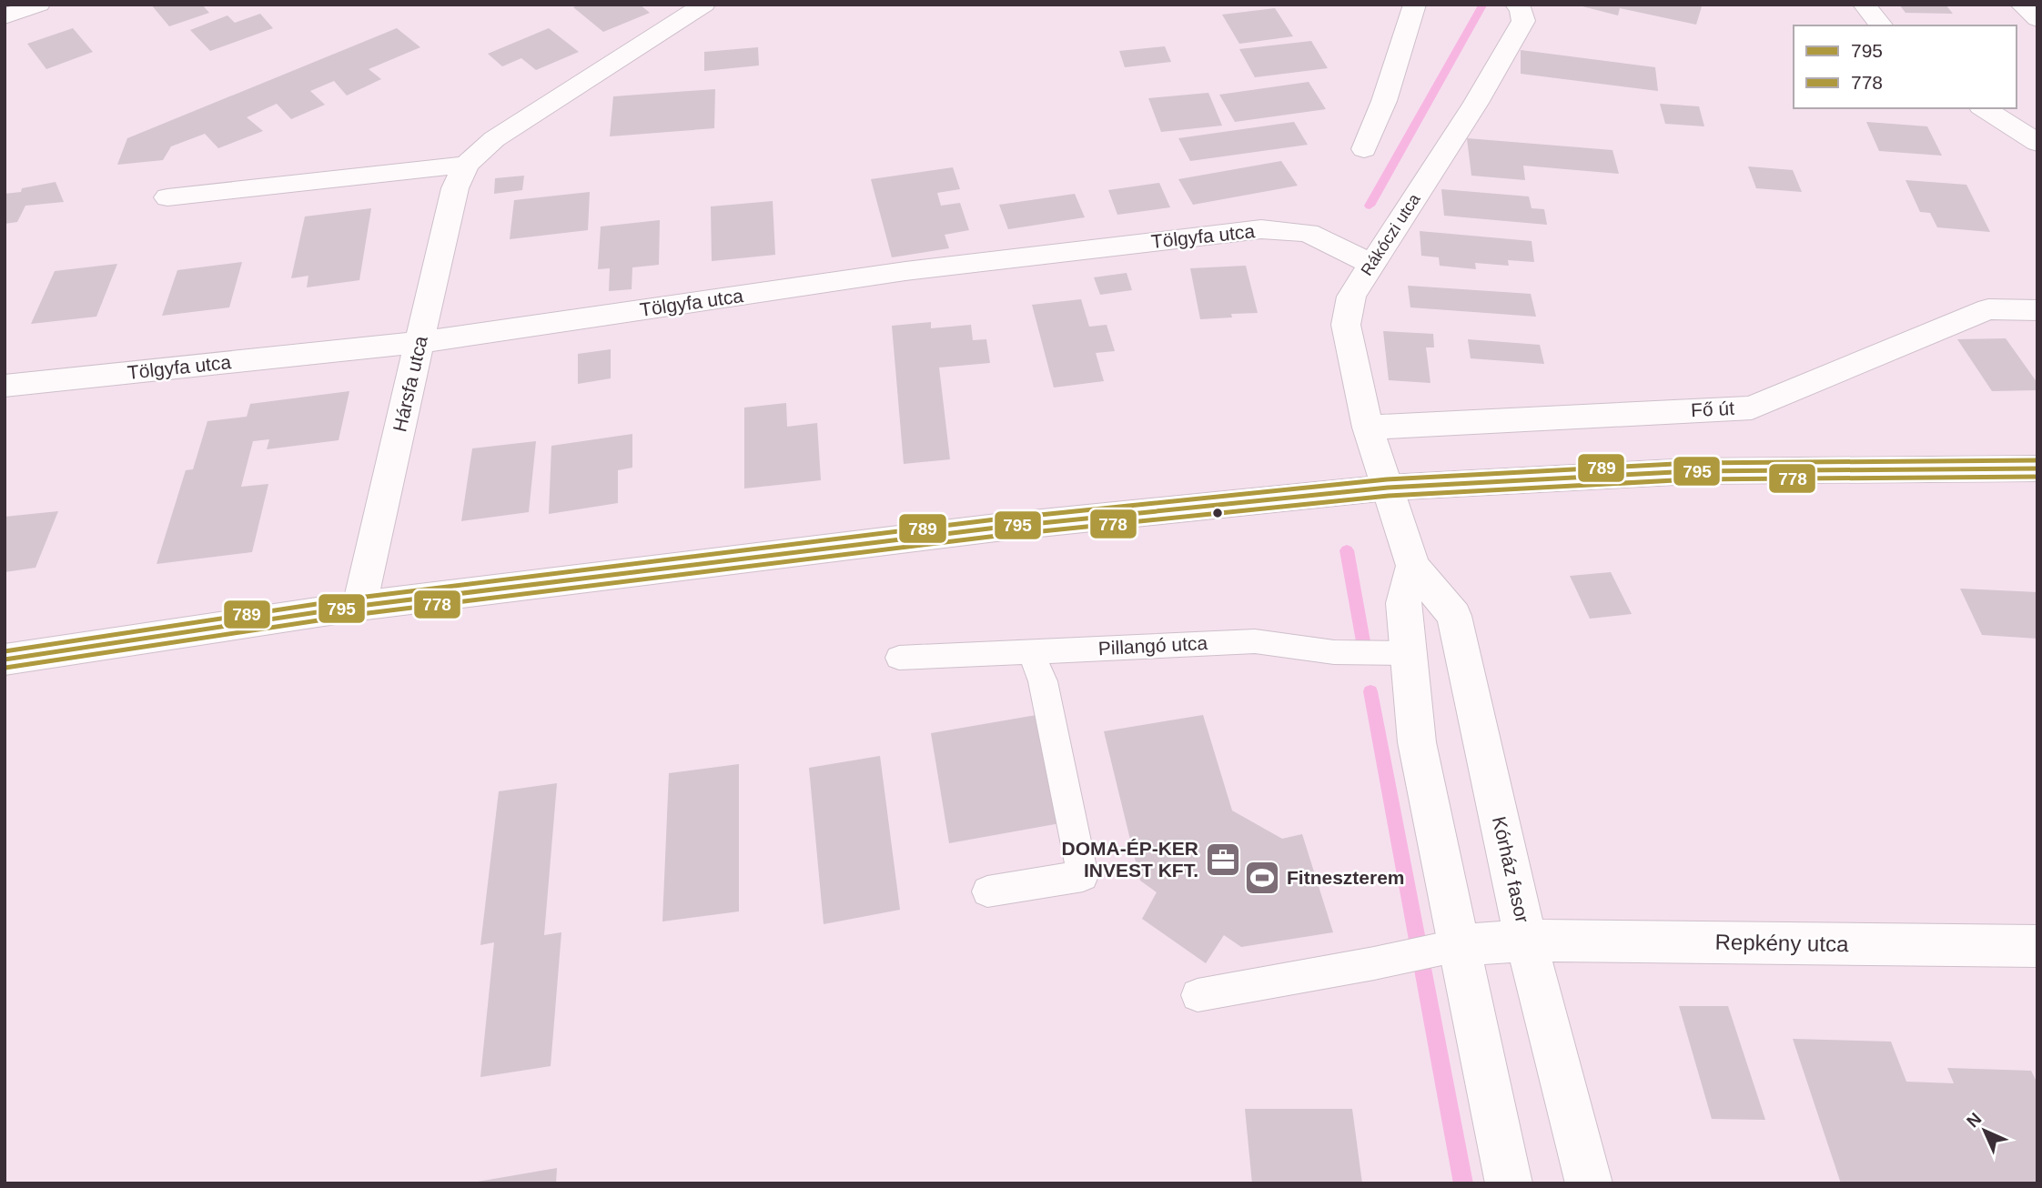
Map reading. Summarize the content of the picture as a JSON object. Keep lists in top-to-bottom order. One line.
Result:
{"streets":{"street":["Rákóczi utca","Tölgyfa utca","Hársfa utca","Fő út","Kórház fasor","Repkény utca"],"lane":["Pillangó utca"]},"crossings":[["Rákóczi utca","Tölgyfa utca"],["Rákóczi utca","Fő út"],["Rákóczi utca","Kórház fasor"],["Tölgyfa utca","Hársfa utca"],["Kórház fasor","Repkény utca"]],"places":{"office":["DOMA-ÉP-KER INVEST KFT."],"sports":["Fitneszterem"]},"lines":["transit line 789","transit line 795","transit line 778"],"legend":["795","778"],"north":"top left"}
